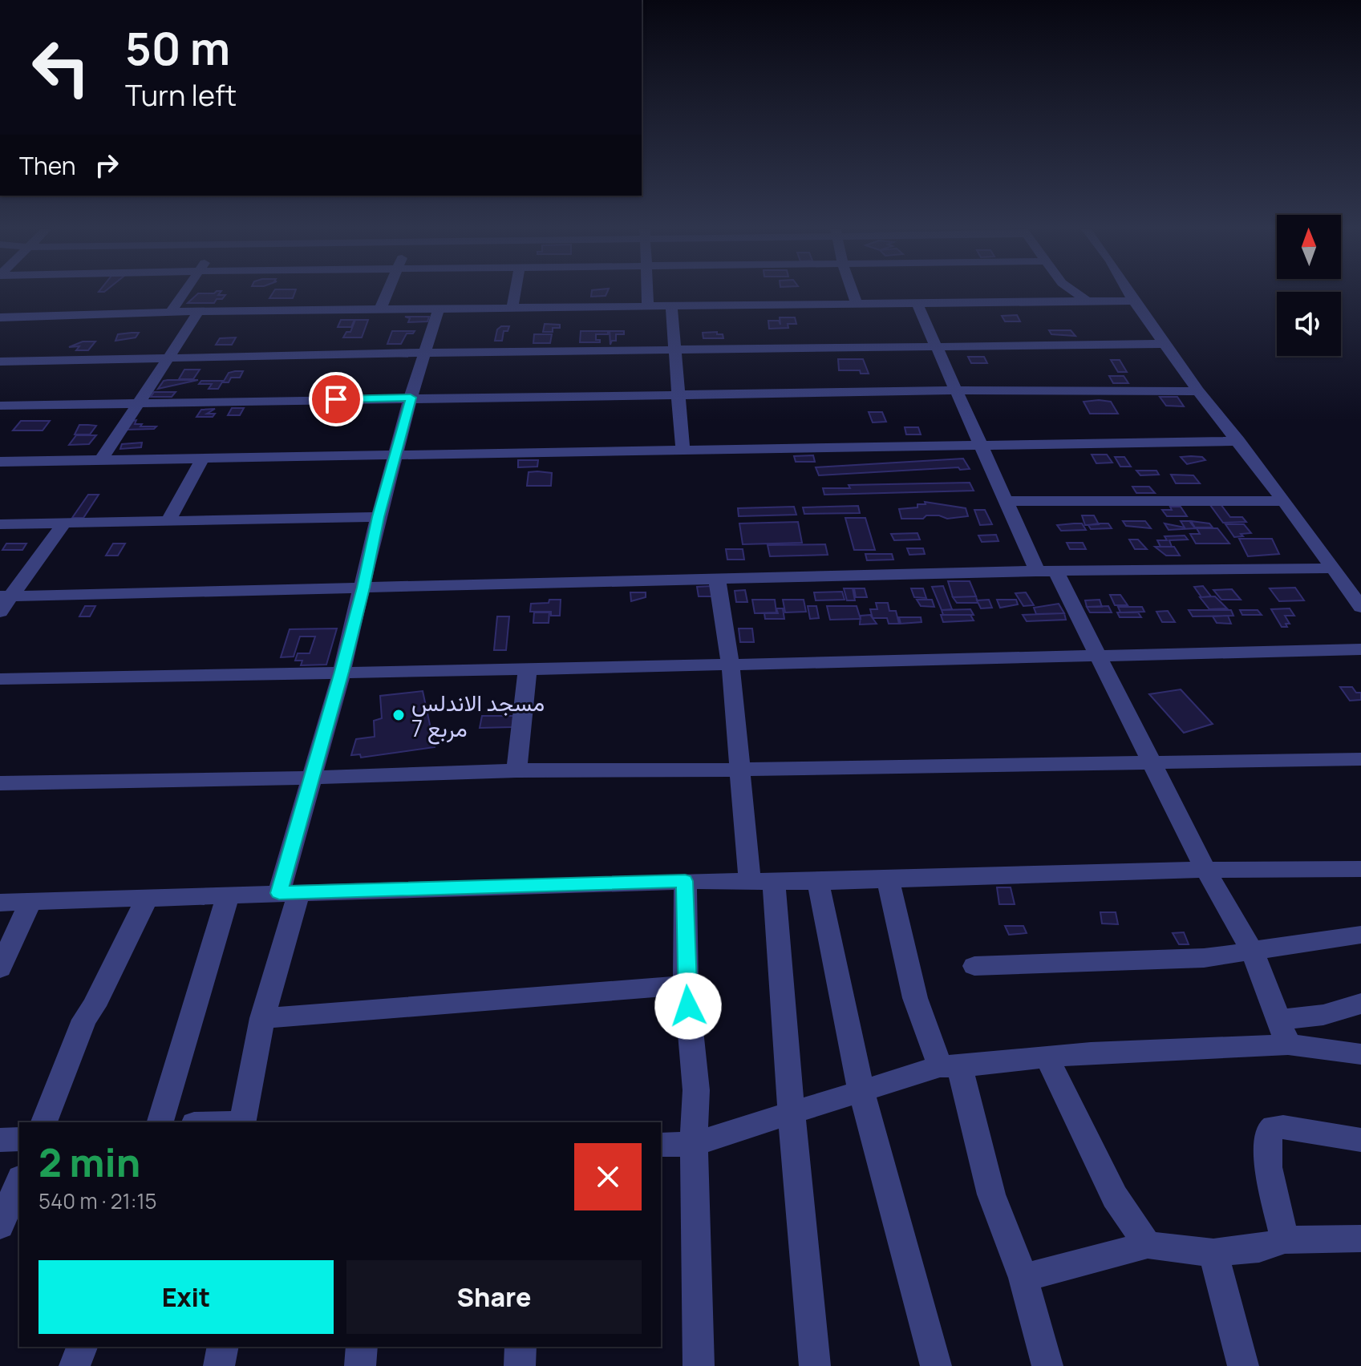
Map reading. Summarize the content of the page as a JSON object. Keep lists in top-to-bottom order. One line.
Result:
{"places":["مسجد الاندلس مربع 7"],"north":"top","page":{"turn":["50 m","Turn left"],"then":"Then","heading":["2 min","540 m · 21:15"],"buttons":["Exit","Share"]}}
